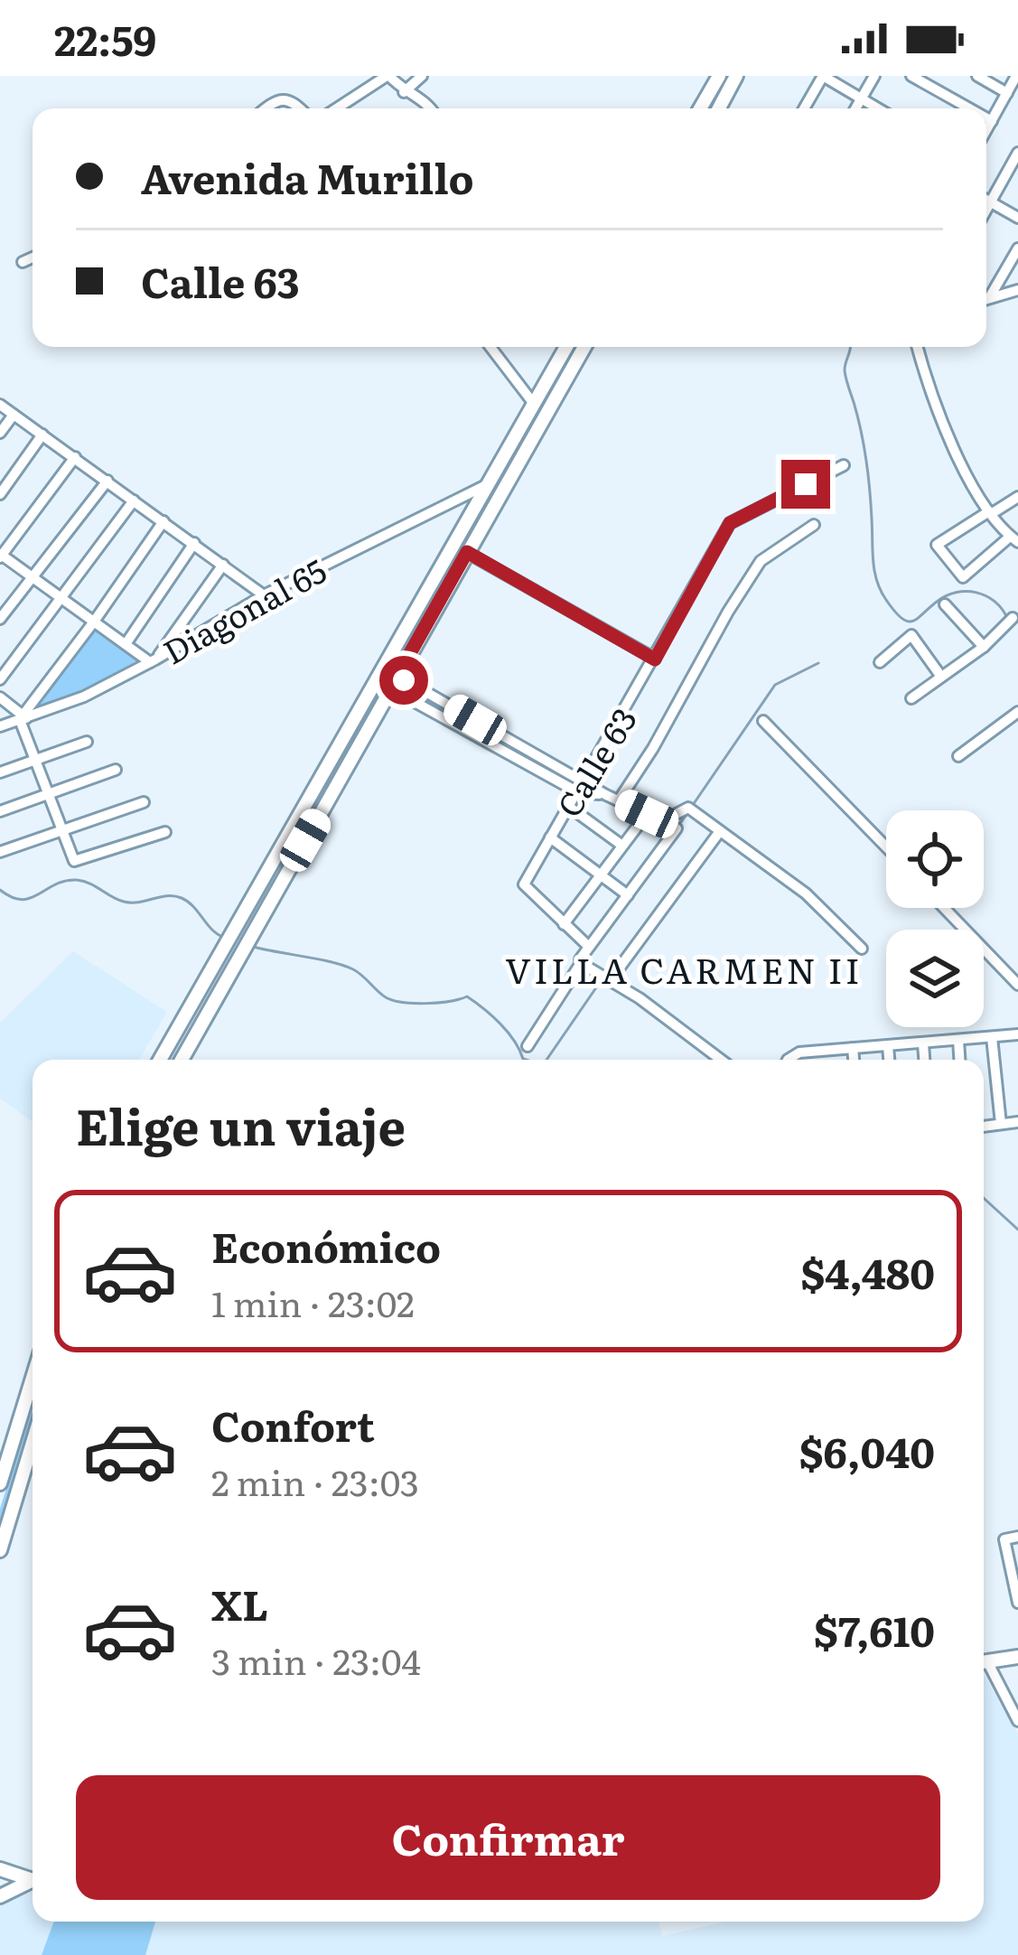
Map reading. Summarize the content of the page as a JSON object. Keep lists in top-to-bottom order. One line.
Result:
{"streets":{"street":["Diagonal 65","Calle 63"]},"districts":["VILLA CARMEN II"],"page":{"status":"22:59","banner":["Avenida Murillo","Calle 63"],"heading":"Elige un viaje","list":[{"name":"Económico","note":"1 min · 23:02","value":"$4,480"},{"name":"Confort","note":"2 min · 23:03","value":"$6,040"},{"name":"XL","note":"3 min · 23:04","value":"$7,610"}],"buttons":"Confirmar"}}
